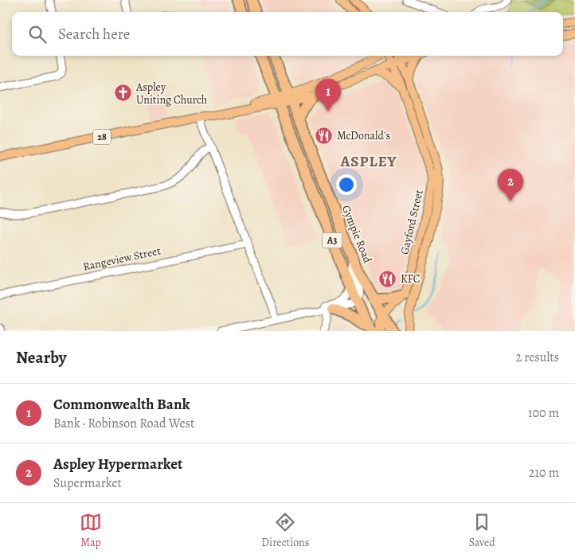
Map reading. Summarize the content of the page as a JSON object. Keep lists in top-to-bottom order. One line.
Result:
{"streets":{"highway":["Gympie Road","A3"],"main road":["28","Gayford Street"],"street":["Rangeview Street"]},"crossings":[["28","Gayford Street"],["28","Gympie Road"],["28","A3"],["Gayford Street","Gympie Road"]],"districts":["ASPLEY"],"places":{"church":["Aspley Uniting Church"],"restaurant":["McDonald's","KFC"]},"page":{"search":"Search here","pins":["1","2"],"heading":["Nearby","2 results"],"list":[{"mark":"1","name":"Commonwealth Bank","note":"Bank · Robinson Road West","value":"100 m"},{"mark":"2","name":"Aspley Hypermarket","note":"Supermarket","value":"210 m"}],"nav":["Map","Directions","Saved"]}}
